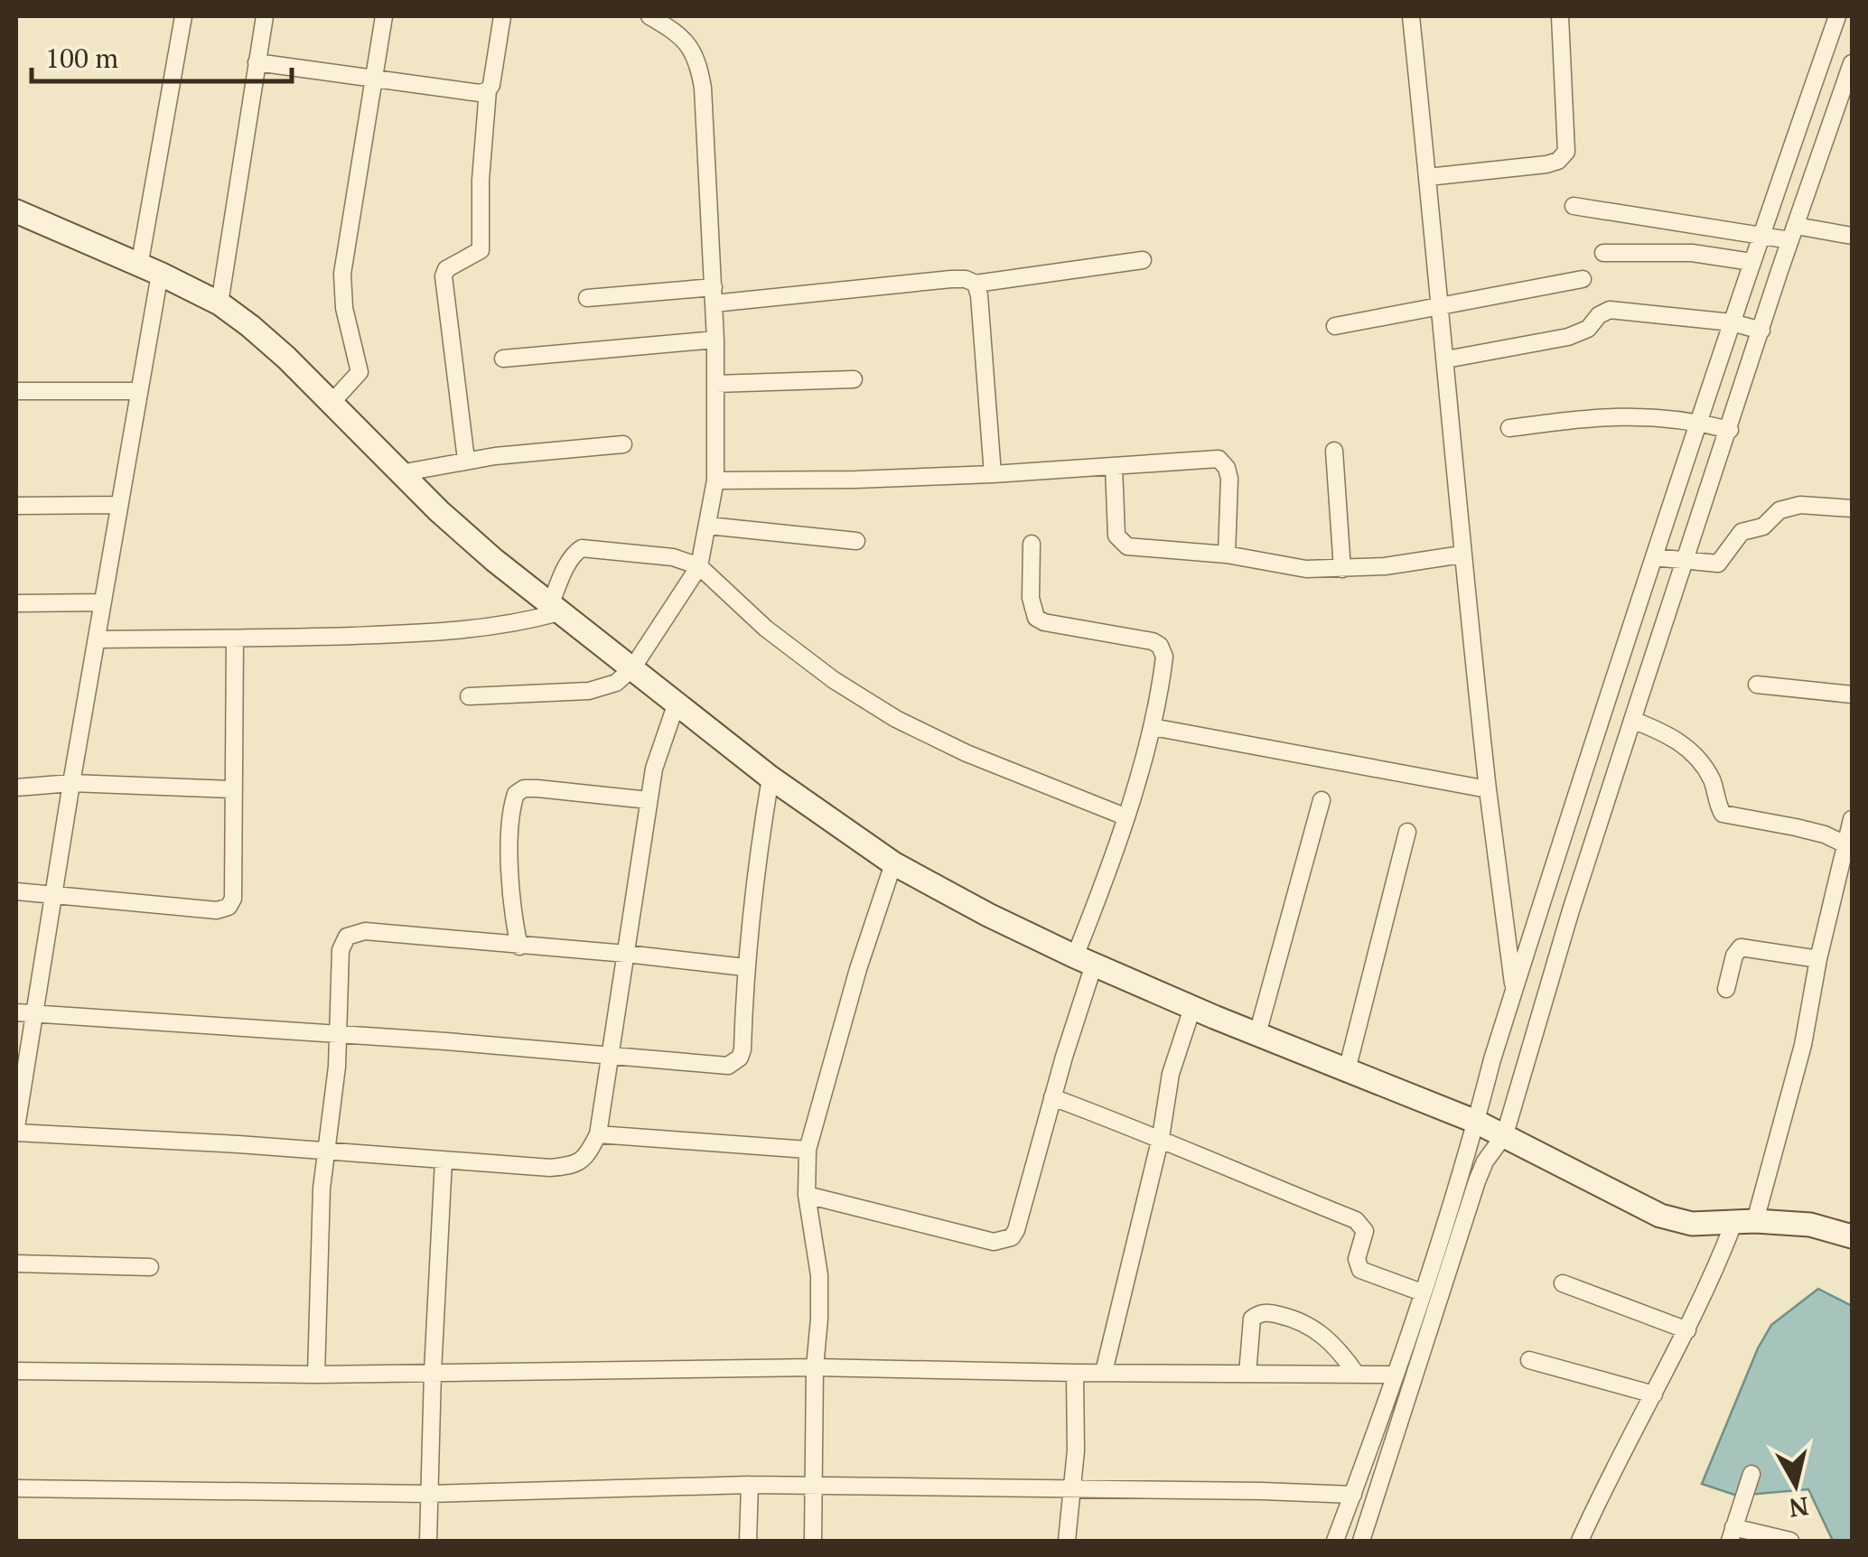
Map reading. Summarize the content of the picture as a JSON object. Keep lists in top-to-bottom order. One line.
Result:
{"scale_bar":"100 m","north":"bottom"}
